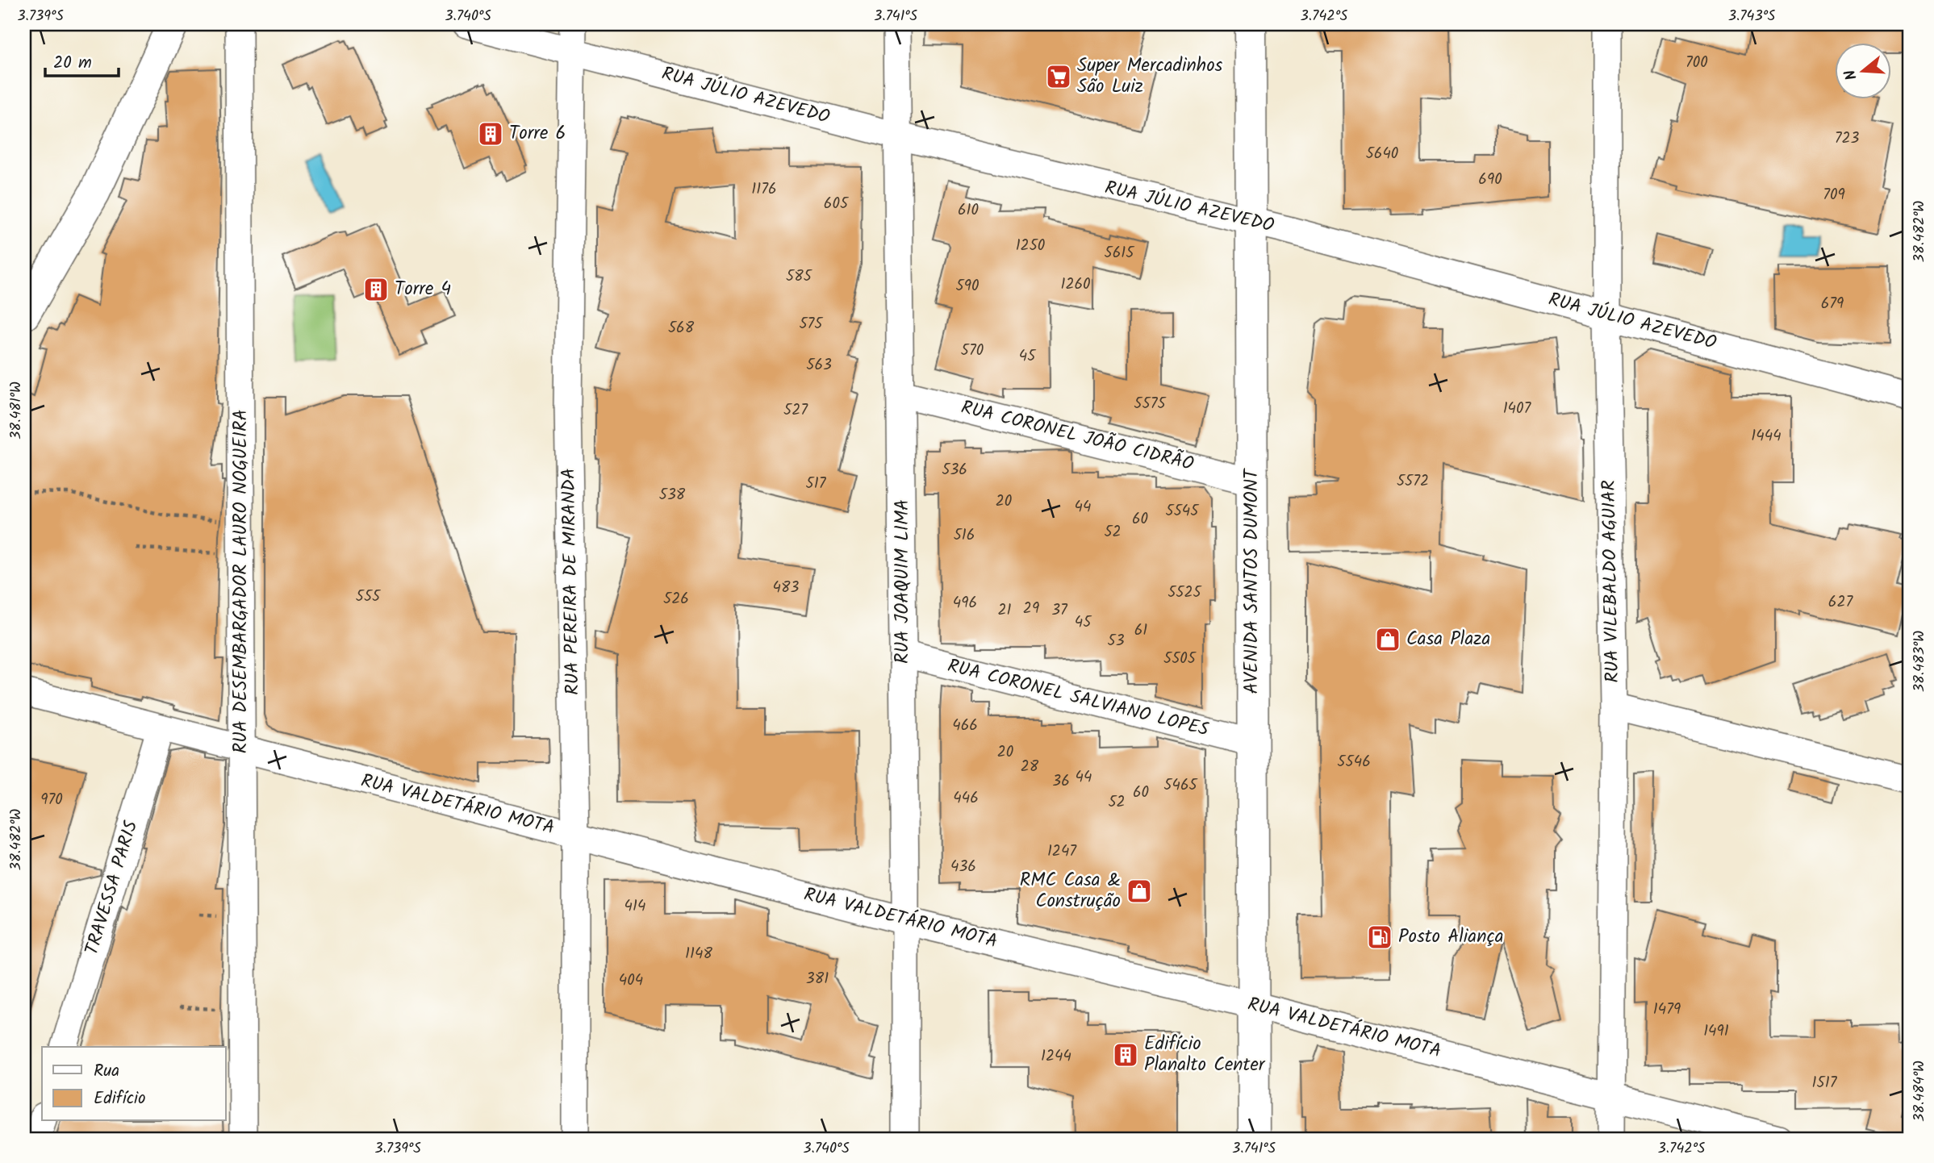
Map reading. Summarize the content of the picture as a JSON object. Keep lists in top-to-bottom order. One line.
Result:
{"streets":{"main road":["AVENIDA SANTOS DUMONT"],"street":["RUA JÚLIO AZEVEDO","RUA CORONEL JOÃO CIDRÃO","RUA DESEMBARGADOR LAURO NOGUEIRA","RUA PEREIRA DE MIRANDA","RUA JOAQUIM LIMA","RUA VILEBALDO AGUIAR","RUA CORONEL SALVIANO LOPES","RUA VALDETÁRIO MOTA","TRAVESSA PARIS"]},"crossings":[["RUA JÚLIO AZEVEDO","RUA PEREIRA DE MIRANDA"],["RUA JÚLIO AZEVEDO","RUA JOAQUIM LIMA"],["RUA JÚLIO AZEVEDO","AVENIDA SANTOS DUMONT"],["RUA JÚLIO AZEVEDO","RUA VILEBALDO AGUIAR"],["RUA CORONEL JOÃO CIDRÃO","RUA JOAQUIM LIMA"],["RUA CORONEL JOÃO CIDRÃO","AVENIDA SANTOS DUMONT"],["RUA DESEMBARGADOR LAURO NOGUEIRA","RUA VALDETÁRIO MOTA"],["RUA PEREIRA DE MIRANDA","RUA VALDETÁRIO MOTA"],["RUA JOAQUIM LIMA","RUA CORONEL SALVIANO LOPES"],["RUA JOAQUIM LIMA","RUA VALDETÁRIO MOTA"],["AVENIDA SANTOS DUMONT","RUA CORONEL SALVIANO LOPES"],["AVENIDA SANTOS DUMONT","RUA VALDETÁRIO MOTA"],["RUA VILEBALDO AGUIAR","RUA VALDETÁRIO MOTA"],["RUA VALDETÁRIO MOTA","TRAVESSA PARIS"]],"places":{"supermarket":["Super Mercadinhos São Luiz"],"building":["Torre 6","Torre 4","Edifício Planalto Center"],"shop":["Casa Plaza","RMC Casa & Construção"],"fuel station":["Posto Aliança"]},"house_numbers":["700","723","5640","690","1176","709","605","610","1250","5615","585","1260","590","679","575","568","570","45","563","5575","1407","527","1444","536","5572","517","538","20","44","5545","60","52","516","483","5525","555","526","627","496","29","21","37","45","61","53","5505","466","20","5546","28","44","36","5465","60","446","970","52","1247","436","414","1148","381","404","1479","1491","1244","1517"],"legend":["Rua","Edifício"],"scale_bar":"20 m","north":"left","coordinates":["3.739°S","3.740°S","3.741°S","3.742°S","3.743°S","38.482°W","38.481°W","38.483°W","38.484°W"]}
